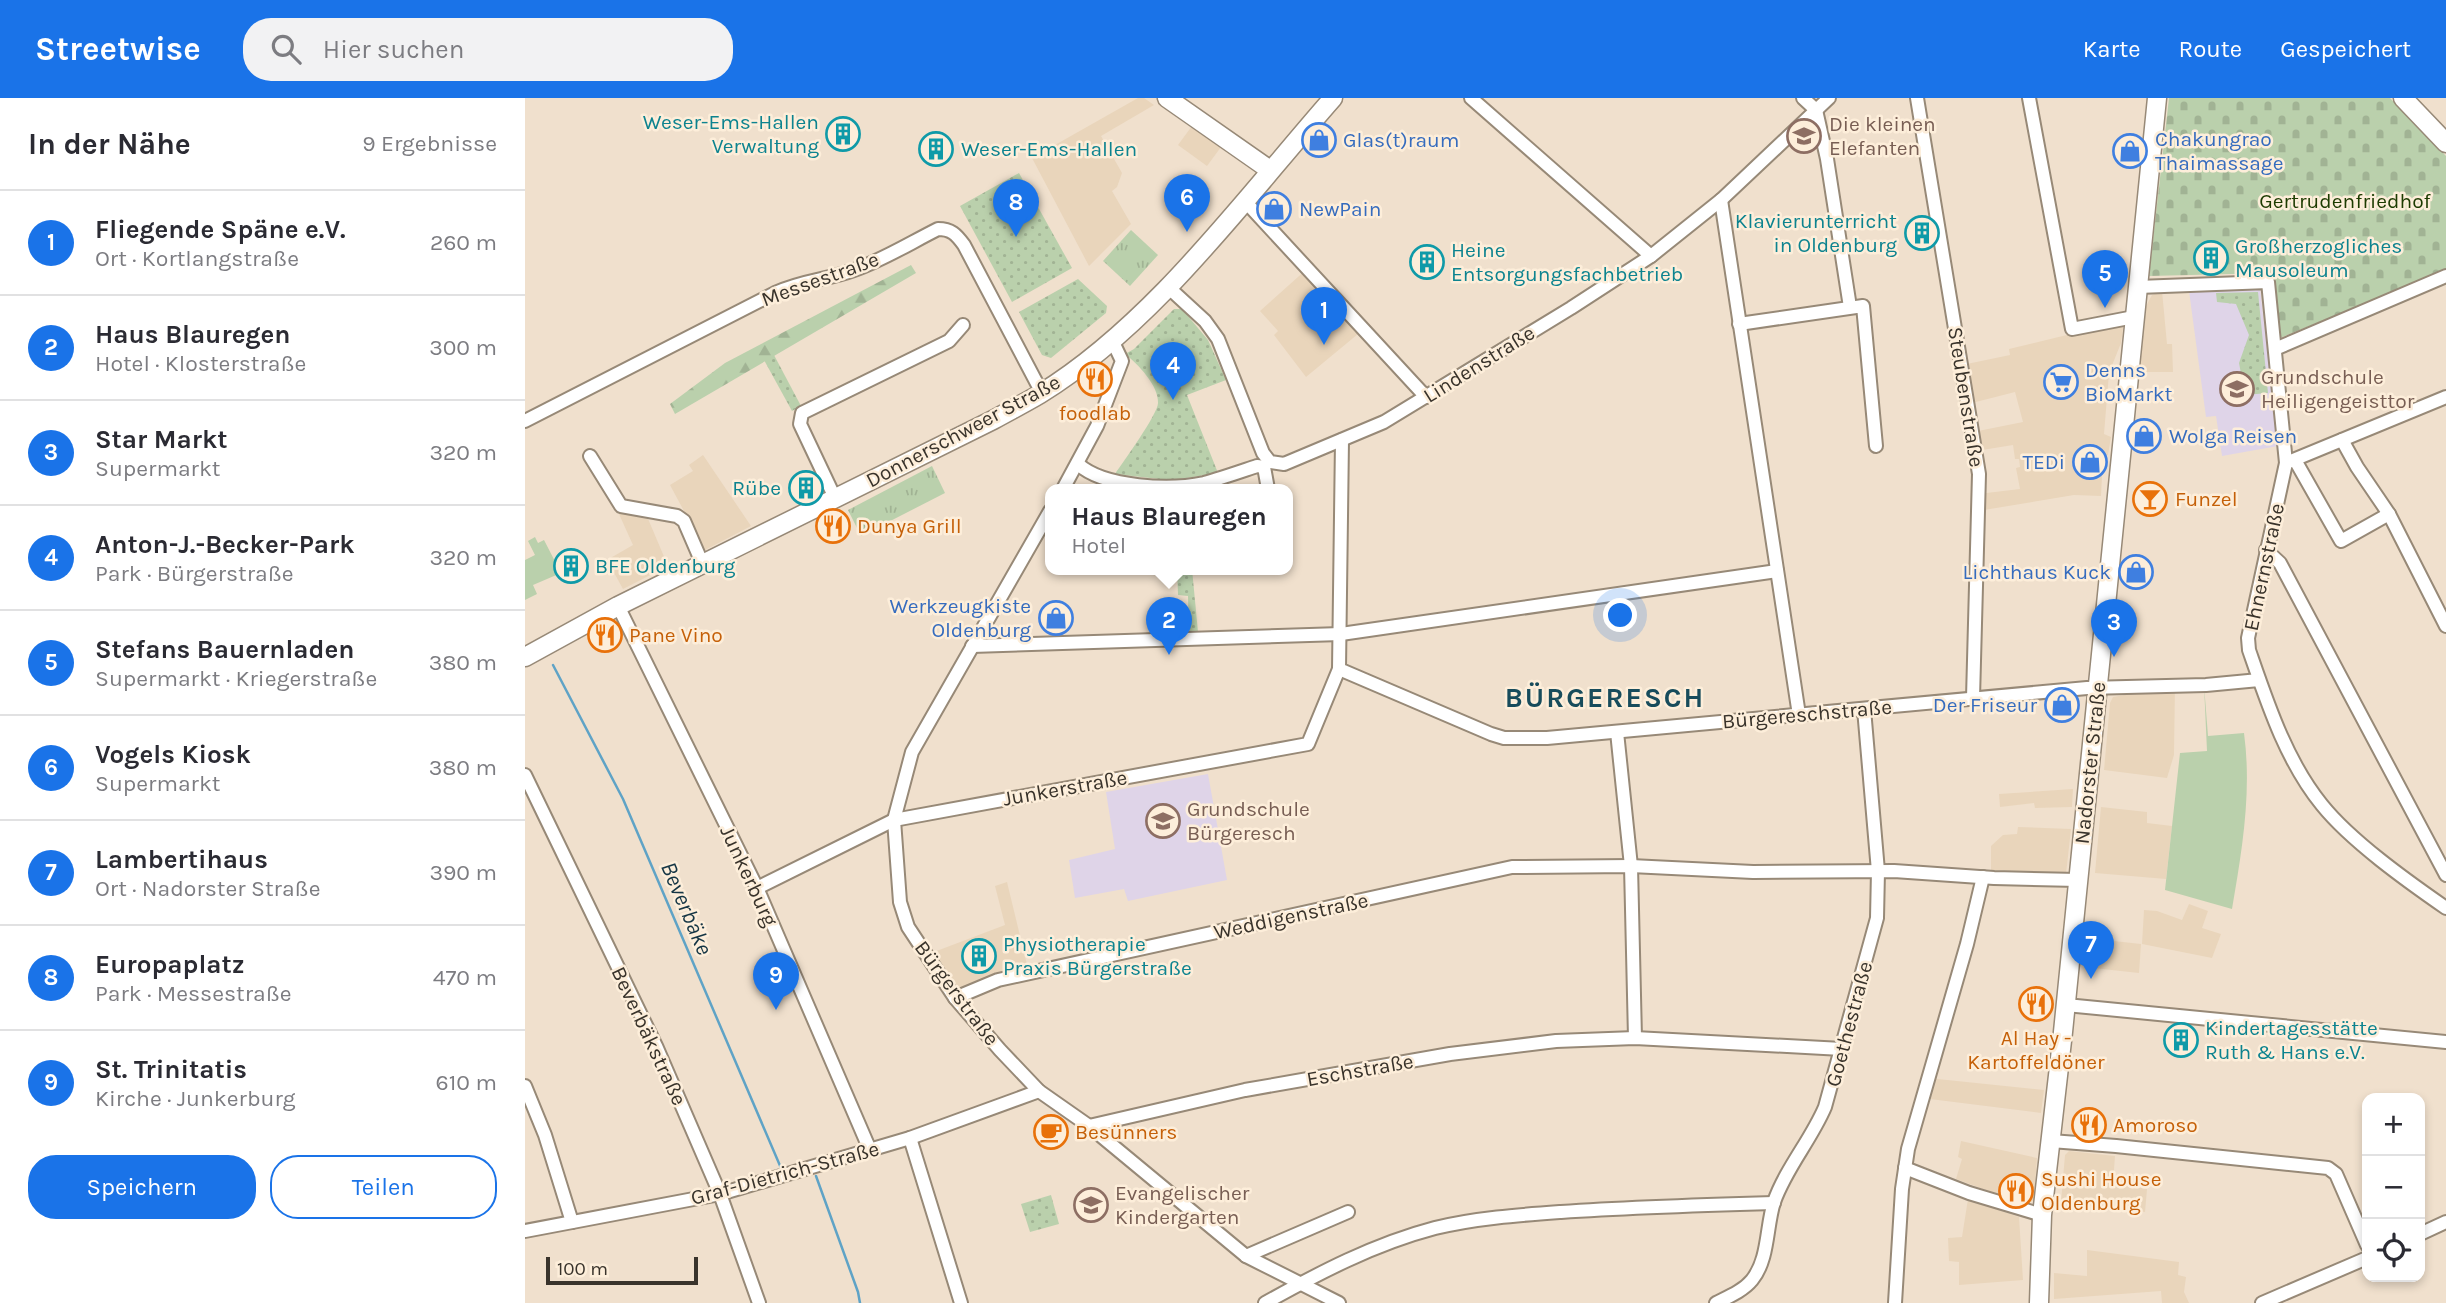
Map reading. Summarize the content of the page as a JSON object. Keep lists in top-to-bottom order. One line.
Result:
{"streets":{"street":["Messestraße","Lindenstraße","Steubenstraße","Donnerschweer Straße","Ehnernstraße","Bürgereschstraße","Nadorster Straße","Junkerstraße","Junkerburg","Weddigenstraße","Bürgerstraße","Goethestraße","Beverbäkstraße","Eschstraße","Graf-Dietrich-Straße"]},"crossings":[["Messestraße","Donnerschweer Straße"],["Steubenstraße","Bürgereschstraße"],["Donnerschweer Straße","Junkerburg"],["Ehnernstraße","Bürgereschstraße"],["Ehnernstraße","Nadorster Straße"],["Bürgereschstraße","Nadorster Straße"],["Bürgereschstraße","Junkerstraße"],["Bürgereschstraße","Goethestraße"],["Nadorster Straße","Weddigenstraße"],["Junkerstraße","Junkerburg"],["Junkerstraße","Bürgerstraße"],["Junkerburg","Graf-Dietrich-Straße"],["Weddigenstraße","Bürgerstraße"],["Weddigenstraße","Goethestraße"],["Bürgerstraße","Eschstraße"],["Bürgerstraße","Graf-Dietrich-Straße"],["Goethestraße","Eschstraße"],["Beverbäkstraße","Graf-Dietrich-Straße"]],"districts":["BÜRGERESCH"],"water":["Beverbäke"],"parks":["Gertrudenfriedhof"],"places":{"building":["Weser-Ems-Hallen Verwaltung","Weser-Ems-Hallen","Klavierunterricht in Oldenburg","Großherzogliches Mausoleum","Heine Entsorgungsfachbetrieb","Rübe","BFE Oldenburg","Physiotherapie Praxis Bürgerstraße","Kindertagesstätte Ruth & Hans e.V."],"school or university":["Die kleinen Elefanten","Grundschule Heiligengeisttor","Grundschule Bürgeresch","Evangelischer Kindergarten"],"shop":["Glas(t)raum","Chakungrao Thaimassage","NewPain","Wolga Reisen","TEDi","Lichthaus Kuck","Werkzeugkiste Oldenburg","Der Friseur"],"restaurant":["foodlab","Dunya Grill","Pane Vino","Al Hay - Kartoffeldöner","Amoroso","Sushi House Oldenburg"],"supermarket":["Denns BioMarkt"],"bar":["Funzel"],"cafe":["Besünners"]},"scale_bar":"100 m","page":{"header":"Streetwise","search":"Hier suchen","nav":["Karte","Route","Gespeichert"],"heading":["In der Nähe","9 Ergebnisse"],"pins":["6","8","5","1","4","2","3","7","9"],"list":[{"mark":"1","name":"Fliegende Späne e.V.","note":"Ort · Kortlangstraße","value":"260 m"},{"mark":"2","name":"Haus Blauregen","note":"Hotel · Klosterstraße","value":"300 m"},{"mark":"3","name":"Star Markt","note":"Supermarkt","value":"320 m"},{"mark":"4","name":"Anton-J.-Becker-Park","note":"Park · Bürgerstraße","value":"320 m"},{"mark":"5","name":"Stefans Bauernladen","note":"Supermarkt · Kriegerstraße","value":"380 m"},{"mark":"6","name":"Vogels Kiosk","note":"Supermarkt","value":"380 m"},{"mark":"7","name":"Lambertihaus","note":"Ort · Nadorster Straße","value":"390 m"},{"mark":"8","name":"Europaplatz","note":"Park · Messestraße","value":"470 m"},{"mark":"9","name":"St. Trinitatis","note":"Kirche · Junkerburg","value":"610 m"}],"popup":["Haus Blauregen","Hotel"],"map_buttons":["+","−"],"buttons":["Speichern","Teilen"],"scale":"100 m"}}
